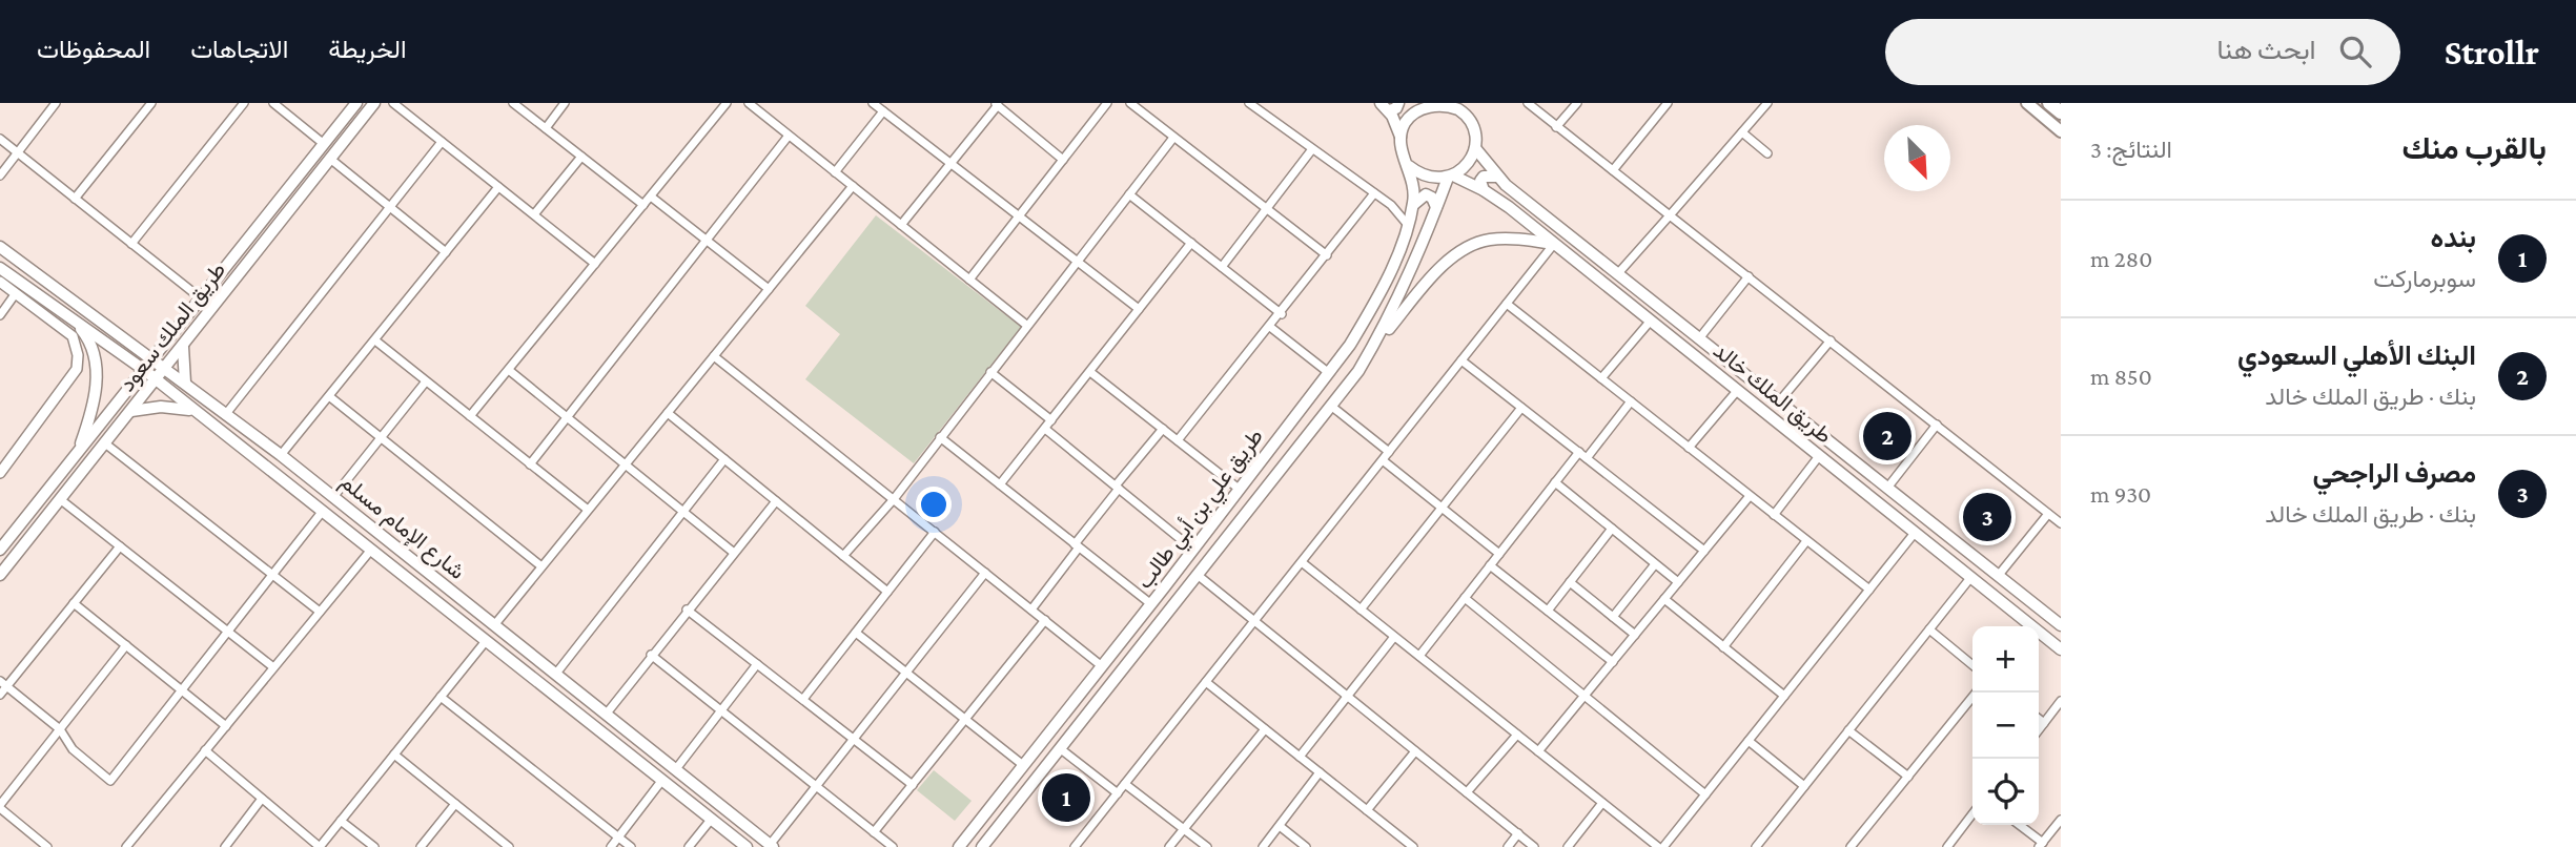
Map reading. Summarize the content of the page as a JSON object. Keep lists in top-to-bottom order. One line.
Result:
{"streets":{"main road":["طريق الملك سعود","طريق الملك خالد","طريق علي بن أبي طالب","شارع الإمام مسلم"]},"crossings":[["طريق الملك سعود","شارع الإمام مسلم"],["طريق الملك خالد","طريق علي بن أبي طالب"]],"north":"bottom right","page":{"header":"Strollr","search":"ابحث هنا","nav":["الخريطة","الاتجاهات","المحفوظات"],"heading":["بالقرب منك","النتائج: 3"],"list":[{"mark":"1","name":"بنده","note":"سوبرماركت","value":"280 m"},{"mark":"2","name":"البنك الأهلي السعودي","note":"بنك · طريق الملك خالد","value":"850 m"},{"mark":"3","name":"مصرف الراجحي","note":"بنك · طريق الملك خالد","value":"930 m"}],"pins":["2","3","1"],"map_buttons":["+","−"]}}
